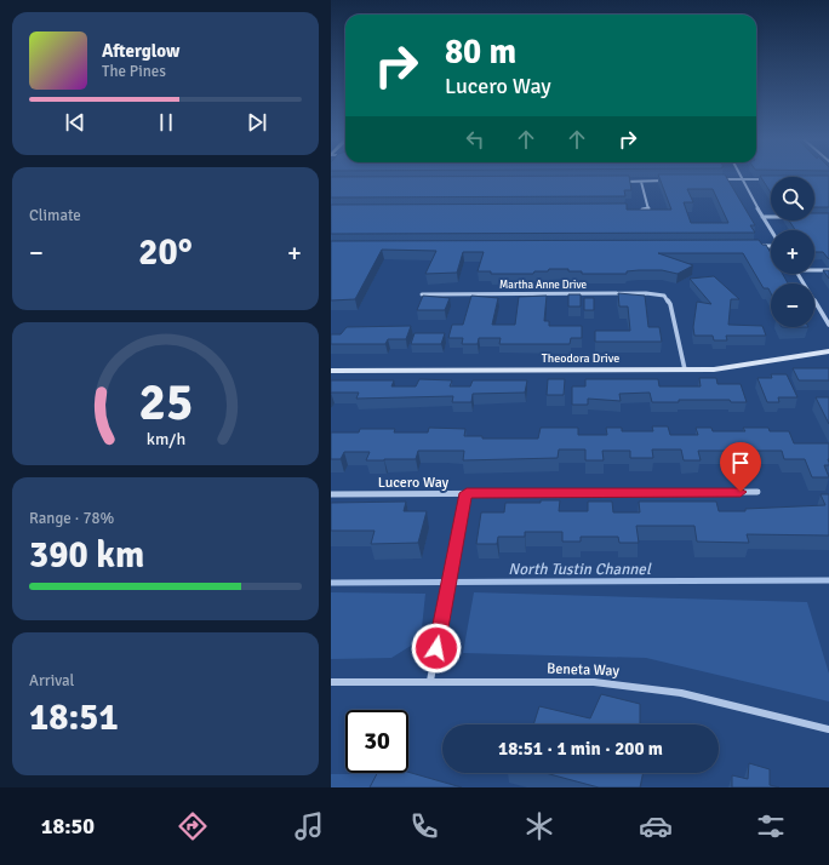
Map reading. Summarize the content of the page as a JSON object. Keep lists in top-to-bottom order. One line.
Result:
{"streets":{"street":["Martha Anne Drive","Theodora Drive","Lucero Way","Beneta Way"]},"crossings":[["Martha Anne Drive","Theodora Drive"]],"water":["North Tustin Channel"],"page":{"turn":["80 m","Lucero Way"],"song":["Afterglow","The Pines"],"tile":["Climate",["Range · 78%","390 km"],["Arrival","18:51"]],"map_buttons":["+","−"],"heat":["−","20°","+"],"limit":"30","trip":"18:51 · 1 min · 200 m","tabs":"18:50","gauge":["25","km/h"]}}
